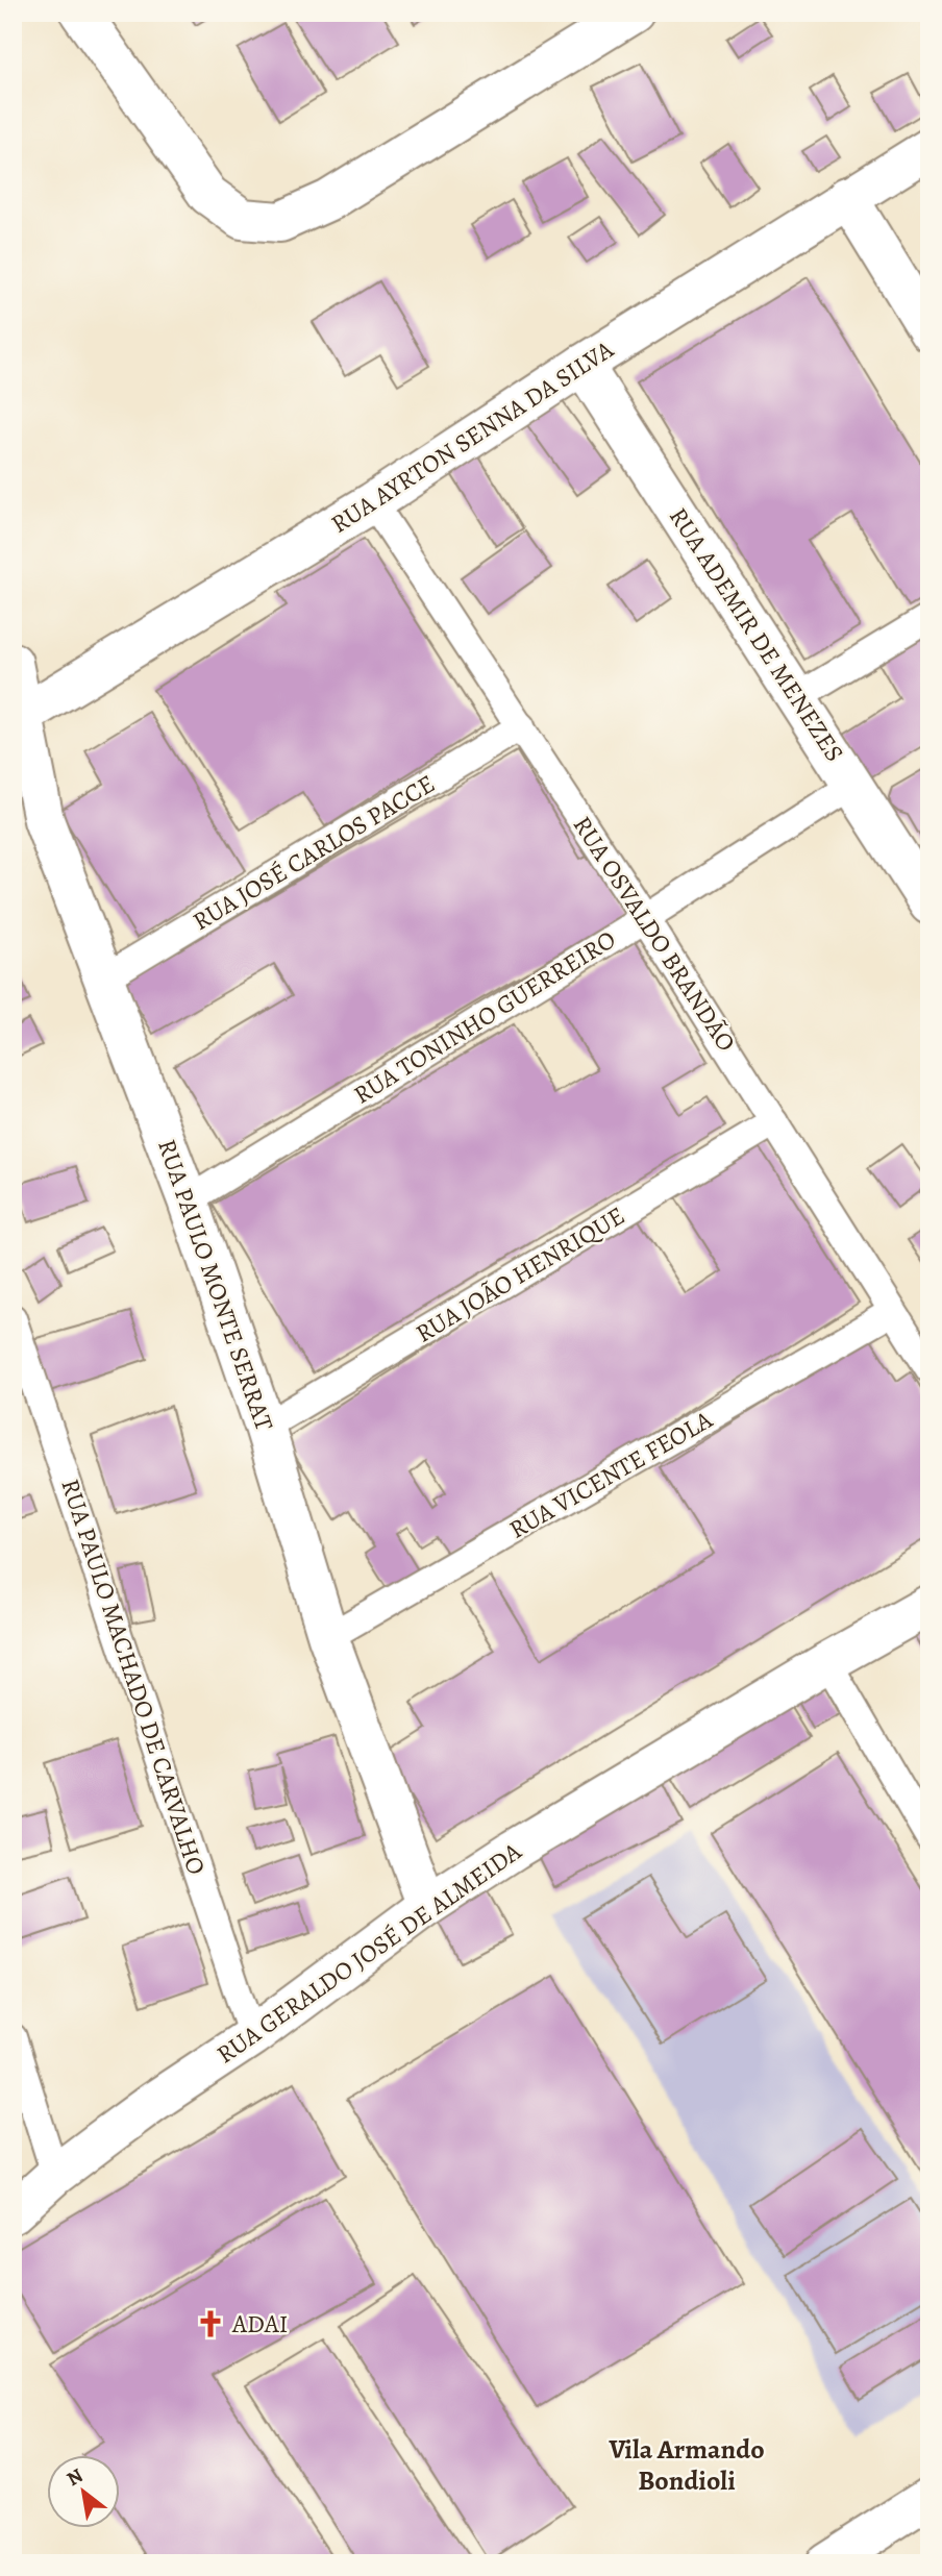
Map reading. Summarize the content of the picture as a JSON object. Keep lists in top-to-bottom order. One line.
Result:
{"streets":{"street":["RUA AYRTON SENNA DA SILVA","RUA ADEMIR DE MENEZES","RUA PAULO MONTE SERRAT","RUA GERALDO JOSÉ DE ALMEIDA"],"lane":["RUA JOSÉ CARLOS PACCE","RUA OSVALDO BRANDÃO","RUA TONINHO GUERREIRO","RUA JOÃO HENRIQUE","RUA VICENTE FEOLA","RUA PAULO MACHADO DE CARVALHO"]},"crossings":[["RUA AYRTON SENNA DA SILVA","RUA ADEMIR DE MENEZES"],["RUA AYRTON SENNA DA SILVA","RUA OSVALDO BRANDÃO"],["RUA AYRTON SENNA DA SILVA","RUA PAULO MONTE SERRAT"],["RUA ADEMIR DE MENEZES","RUA TONINHO GUERREIRO"],["RUA JOSÉ CARLOS PACCE","RUA OSVALDO BRANDÃO"],["RUA JOSÉ CARLOS PACCE","RUA PAULO MONTE SERRAT"],["RUA OSVALDO BRANDÃO","RUA TONINHO GUERREIRO"],["RUA OSVALDO BRANDÃO","RUA JOÃO HENRIQUE"],["RUA OSVALDO BRANDÃO","RUA VICENTE FEOLA"],["RUA TONINHO GUERREIRO","RUA PAULO MONTE SERRAT"],["RUA JOÃO HENRIQUE","RUA PAULO MONTE SERRAT"],["RUA PAULO MONTE SERRAT","RUA VICENTE FEOLA"],["RUA PAULO MONTE SERRAT","RUA GERALDO JOSÉ DE ALMEIDA"],["RUA PAULO MACHADO DE CARVALHO","RUA GERALDO JOSÉ DE ALMEIDA"]],"districts":["Vila Armando Bondioli"],"places":{"church":["ADAI"]},"north":"top left"}
